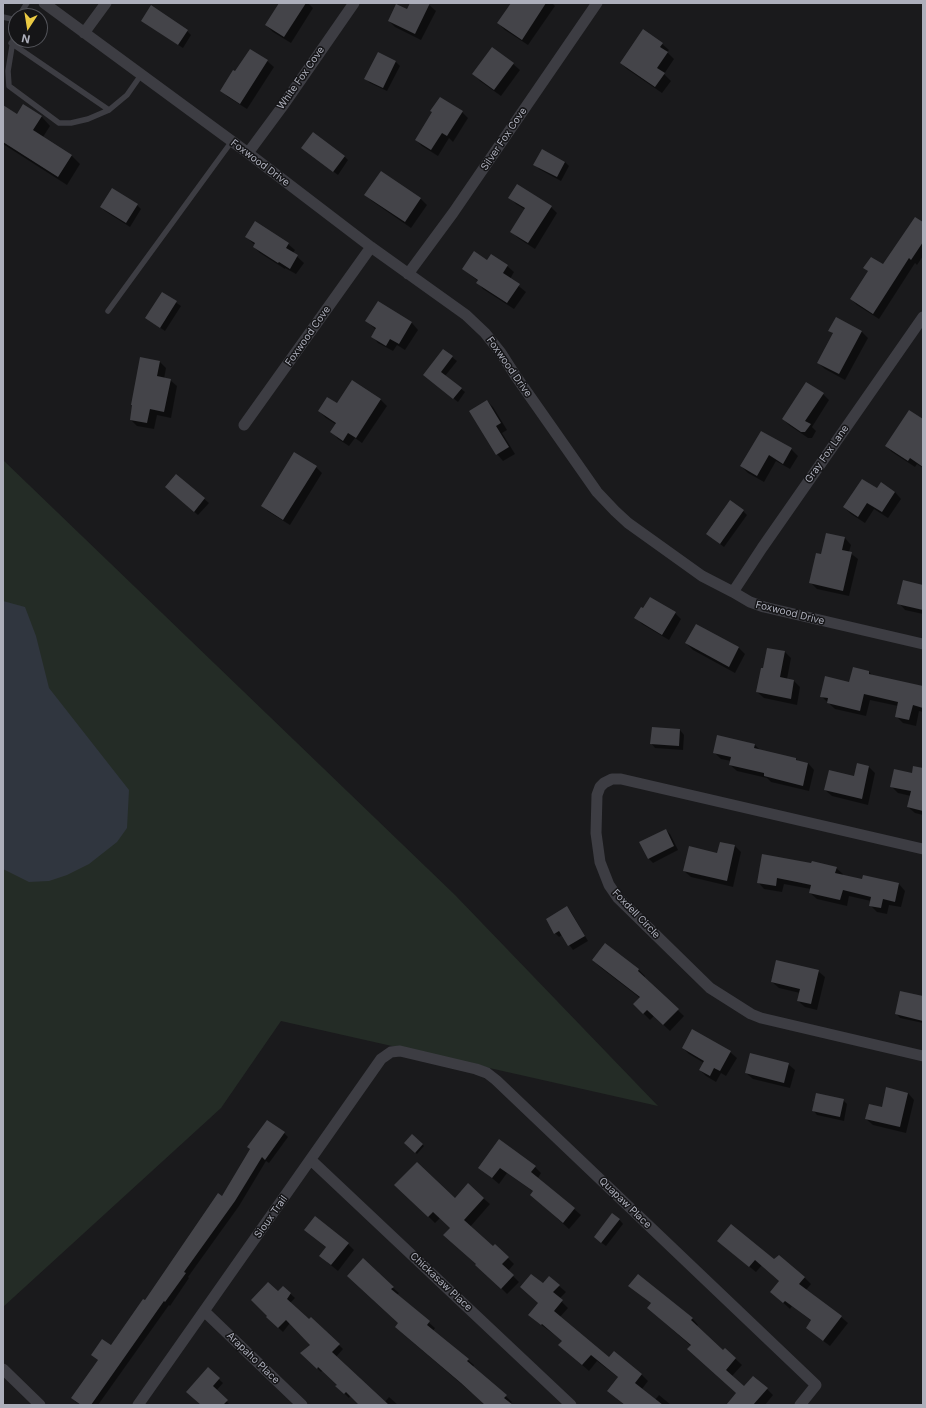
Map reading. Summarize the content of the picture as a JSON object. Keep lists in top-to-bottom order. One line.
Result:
{"streets":{"street":["White Fox Cove","Silver Fox Cove","Foxwood Drive","Foxwood Cove","Gray Fox Lane","Foxdell Circle","Quapaw Place","Sioux Trail","Chickasaw Place","Arapaho Place"]},"crossings":[["White Fox Cove","Foxwood Drive"],["Silver Fox Cove","Foxwood Drive"],["Foxwood Drive","Foxwood Cove"],["Foxwood Drive","Gray Fox Lane"],["Quapaw Place","Sioux Trail"],["Sioux Trail","Chickasaw Place"],["Sioux Trail","Arapaho Place"]],"north":"bottom"}
